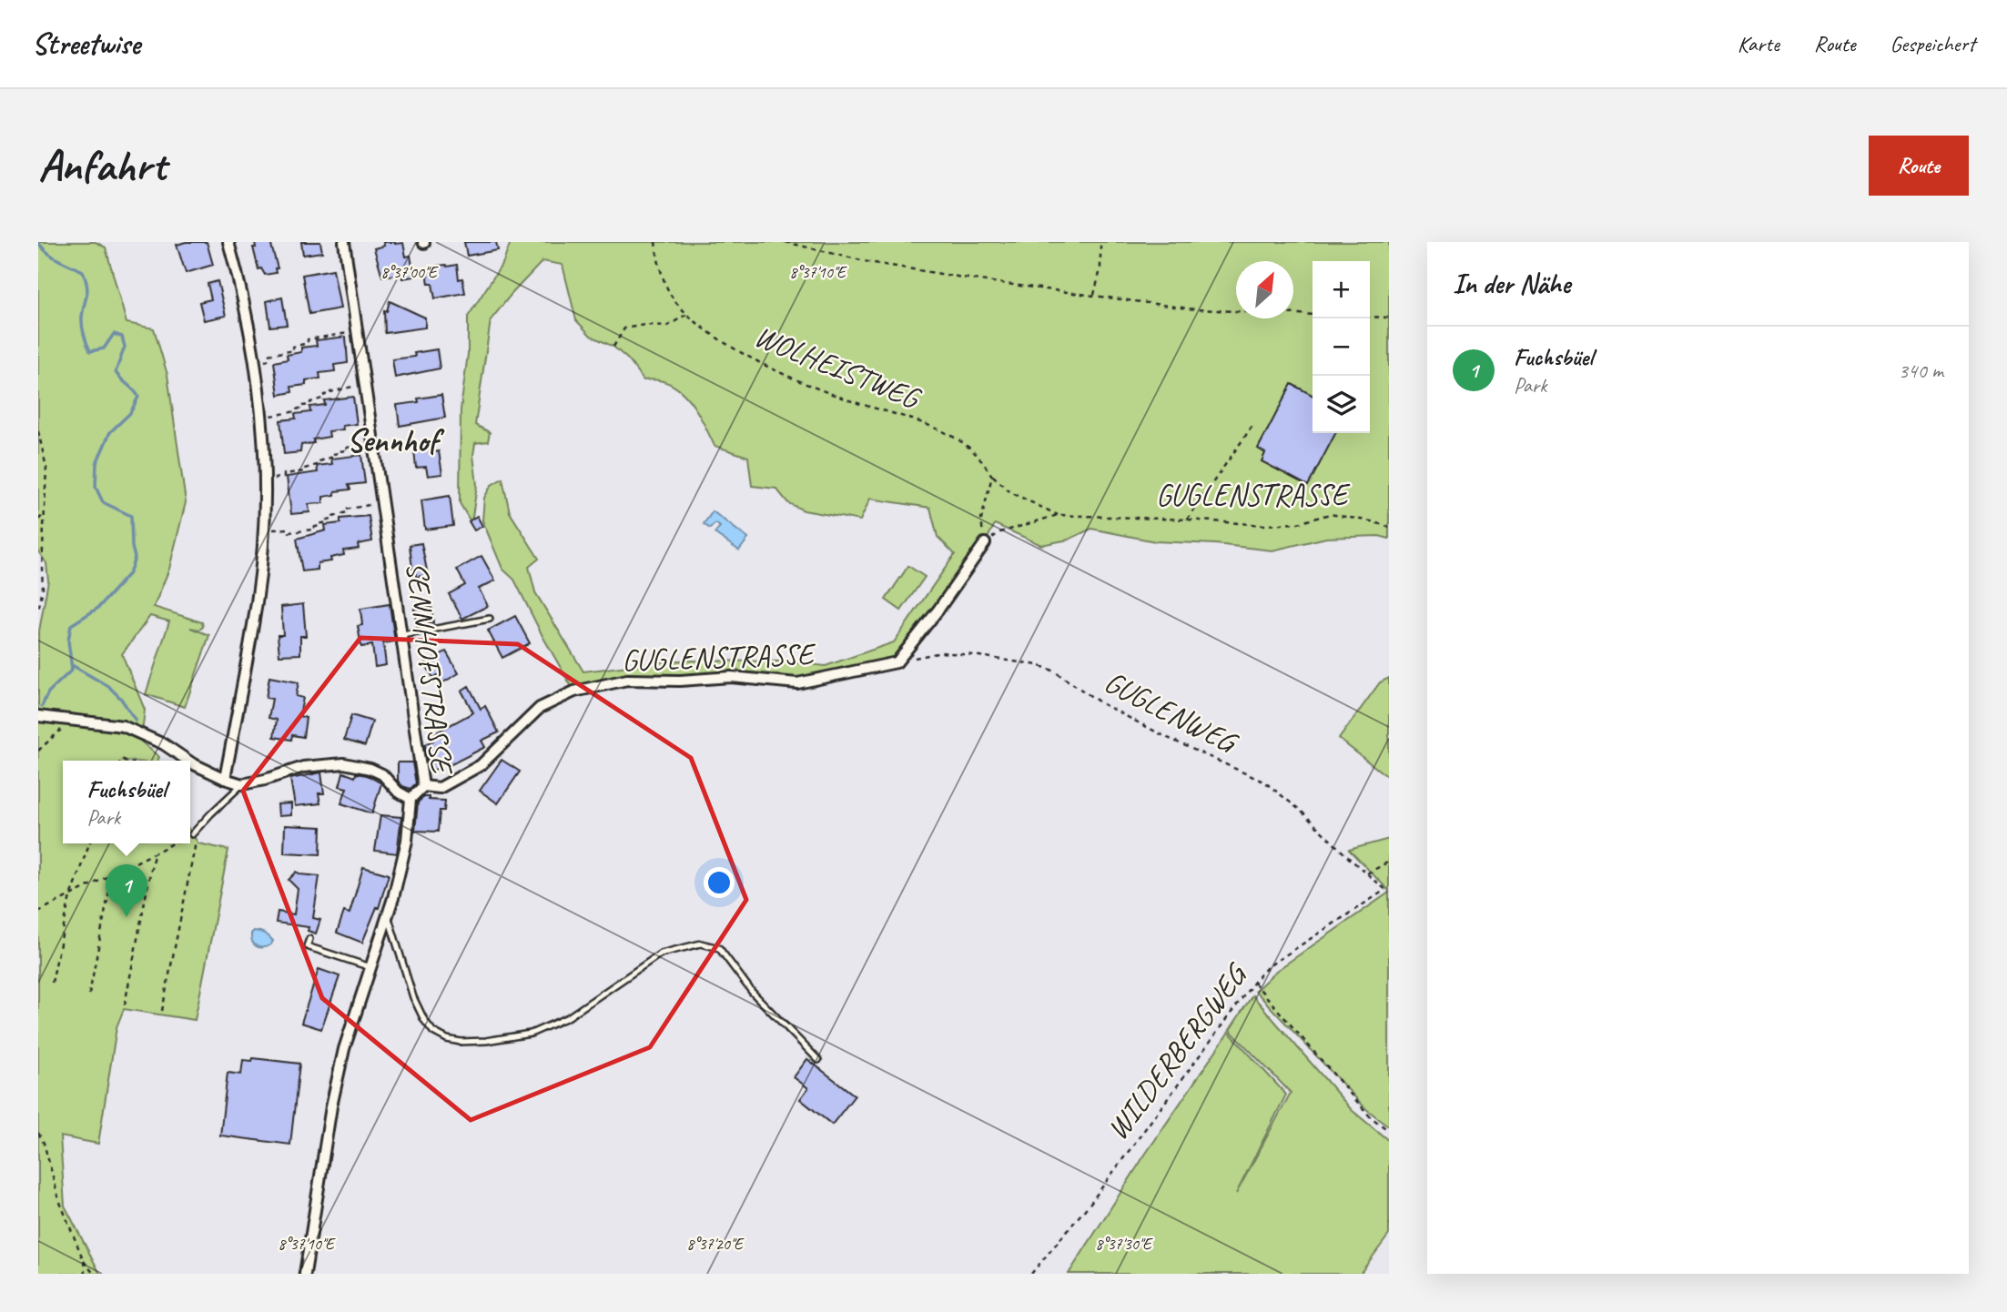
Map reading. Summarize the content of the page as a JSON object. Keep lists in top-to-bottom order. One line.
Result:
{"streets":{"street":["GUGLENSTRASSE","SENNHOFSTRASSE"],"path":["WOLHEISTWEG","GUGLENWEG","WILDERBERGWEG"]},"crossings":[["WOLHEISTWEG","GUGLENSTRASSE"],["GUGLENSTRASSE","SENNHOFSTRASSE"],["GUGLENSTRASSE","GUGLENWEG"],["GUGLENWEG","WILDERBERGWEG"]],"districts":["Sennhof"],"north":"top right","page":{"header":"Streetwise","nav":["Karte","Route","Gespeichert"],"buttons":"Route","title":"Anfahrt","heading":"In der Nähe","map_buttons":["+","−"],"list":[{"mark":"1","name":"Fuchsbüel","note":"Park","value":"340 m"}],"popup":["Fuchsbüel","Park"],"pins":"1"},"coordinates":["8°37'00\"E","8°37'10\"E","8°37'20\"E","8°37'30\"E"]}
